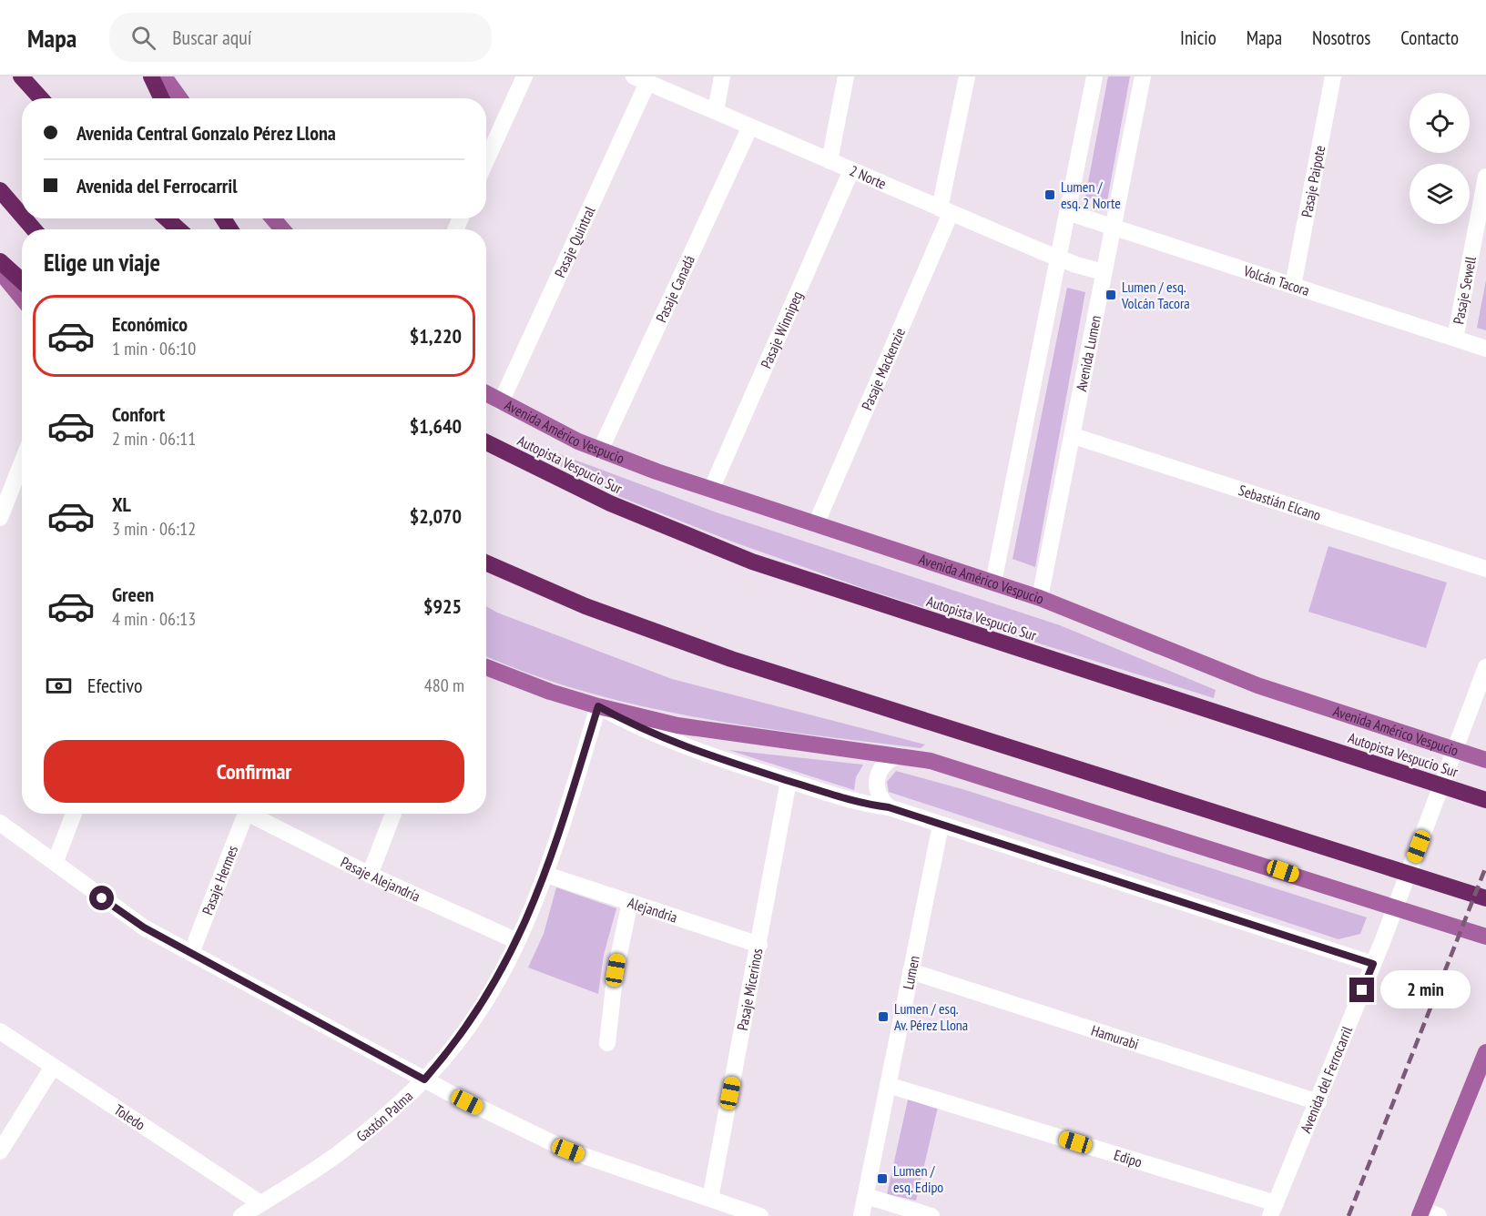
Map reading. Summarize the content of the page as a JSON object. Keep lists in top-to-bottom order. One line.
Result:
{"streets":{"highway":["Autopista Vespucio Sur"],"main road":["Avenida Américo Vespucio"],"street":["2 Norte","Pasaje Paipote","Pasaje Quintral","Volcán Tacora","Pasaje Canadá","Pasaje Sewell","Pasaje Winnipeg","Avenida Lumen","Pasaje Mackenzie","Sebastián Elcano","Pasaje Alejandría","Pasaje Hermes","Alejandria","Lumen","Pasaje Micerinos","Hamurabi","Avenida del Ferrocarril","Gastón Palma","Toledo","Edipo"]},"crossings":[["2 Norte","Pasaje Quintral"],["2 Norte","Pasaje Canadá"],["2 Norte","Pasaje Winnipeg"],["2 Norte","Avenida Lumen"],["2 Norte","Pasaje Mackenzie"],["Pasaje Paipote","Volcán Tacora"],["Pasaje Quintral","Avenida Américo Vespucio"],["Volcán Tacora","Pasaje Sewell"],["Volcán Tacora","Avenida Lumen"],["Pasaje Canadá","Avenida Américo Vespucio"],["Pasaje Winnipeg","Avenida Américo Vespucio"],["Avenida Lumen","Avenida Américo Vespucio"],["Avenida Lumen","Sebastián Elcano"],["Pasaje Mackenzie","Avenida Américo Vespucio"],["Pasaje Alejandría","Gastón Palma"],["Alejandria","Pasaje Micerinos"],["Alejandria","Gastón Palma"],["Lumen","Hamurabi"],["Lumen","Edipo"],["Hamurabi","Avenida del Ferrocarril"],["Avenida del Ferrocarril","Edipo"],["Gastón Palma","Toledo"]],"places":{"transit":["Lumen / esq. 2 Norte","Lumen / esq. Volcán Tacora","Lumen / esq. Av. Pérez Llona","Lumen / esq. Edipo"]},"page":{"header":"Mapa","search":"Buscar aquí","nav":["Inicio","Mapa","Nosotros","Contacto"],"banner":["Avenida Central Gonzalo Pérez Llona","Avenida del Ferrocarril"],"heading":"Elige un viaje","list":[{"name":"Económico","note":"1 min · 06:10","value":"$1,220"},{"name":"Confort","note":"2 min · 06:11","value":"$1,640"},{"name":"XL","note":"3 min · 06:12","value":"$2,070"},{"name":"Green","note":"4 min · 06:13","value":"$925"}],"pay":["Efectivo","480 m"],"buttons":"Confirmar","bubble":"2 min"}}
